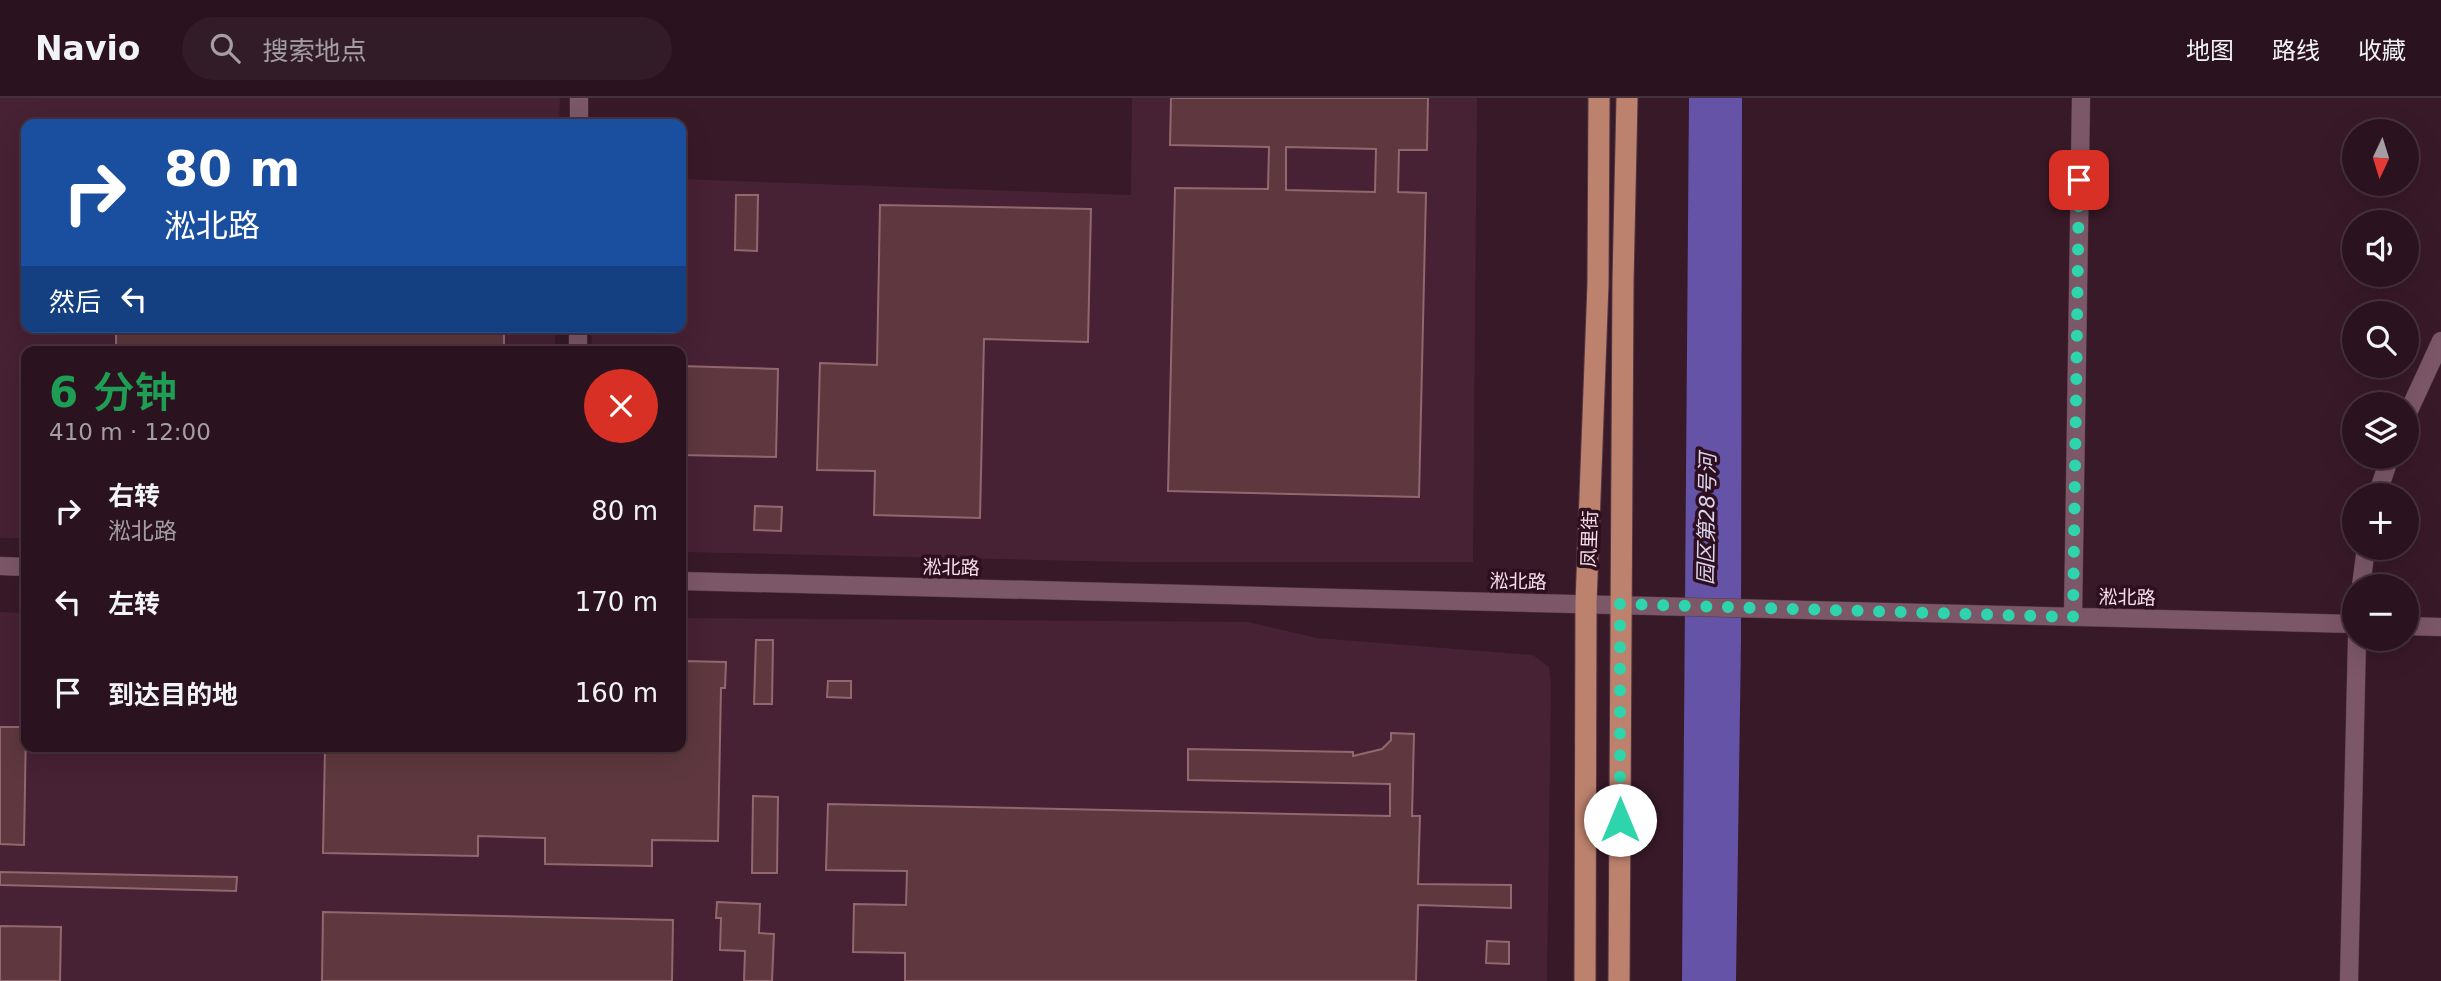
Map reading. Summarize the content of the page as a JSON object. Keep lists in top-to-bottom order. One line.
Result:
{"streets":{"main road":["凤里街"],"street":["淞北路"]},"crossings":[["凤里街","淞北路"]],"water":["园区第28号河"],"north":"bottom","page":{"header":"Navio","search":"搜索地点","nav":["地图","路线","收藏"],"map_buttons":["+","−"],"turn":["80 m","淞北路"],"then":"然后","heading":["6 分钟","410 m · 12:00"],"list":[{"name":"右转","note":"淞北路","value":"80 m"},{"name":"左转","value":"170 m"},{"name":"到达目的地","value":"160 m"}]}}
